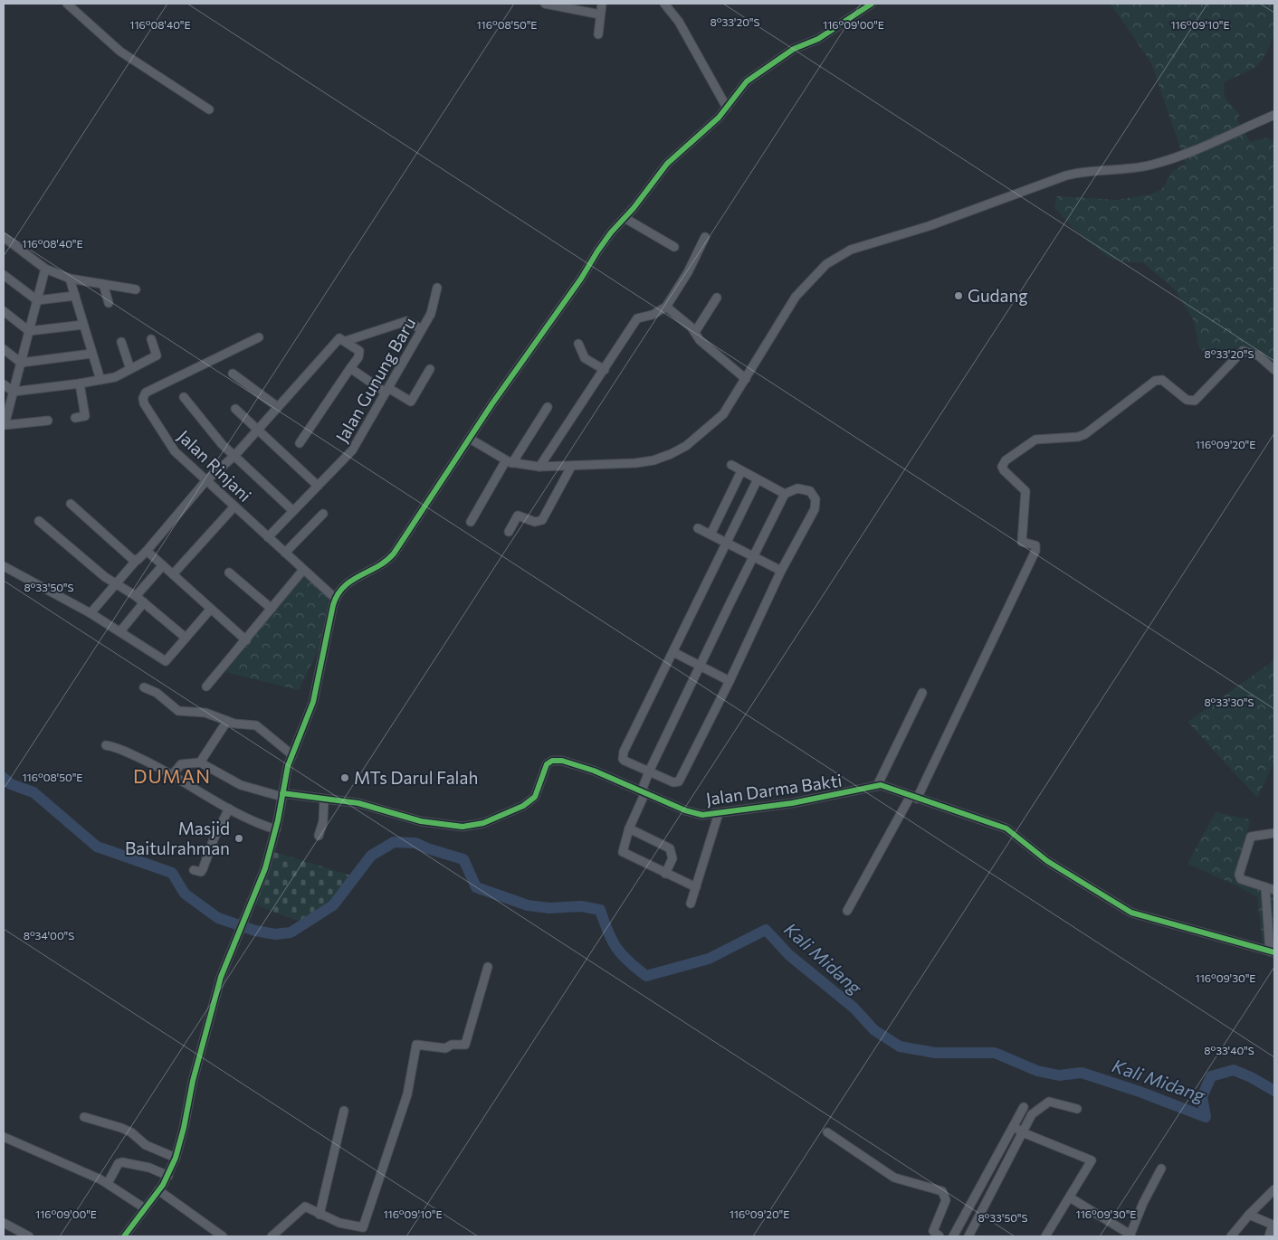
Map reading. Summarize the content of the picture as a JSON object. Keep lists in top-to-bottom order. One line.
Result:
{"streets":{"street":["Jalan Gunung Baru","Jalan Rinjani","Jalan Darma Bakti"]},"crossings":[["Jalan Gunung Baru","Jalan Rinjani"]],"districts":["DUMAN"],"water":["Kali Midang"],"places":["Gudang","MTs Darul Falah","Masjid Baitulrahman"],"coordinates":["8°33'20\"S","116°08'40\"E","116°08'50\"E","116°09'00\"E","116°09'10\"E","116°09'20\"E","8°33'50\"S","8°33'30\"S","8°34'00\"S","116°09'30\"E","8°33'40\"S"]}
